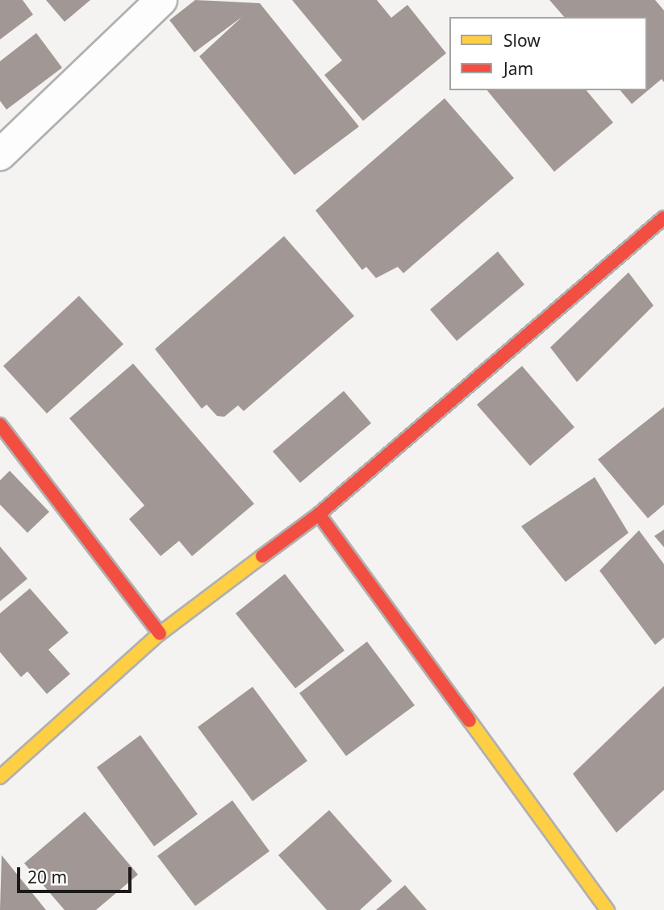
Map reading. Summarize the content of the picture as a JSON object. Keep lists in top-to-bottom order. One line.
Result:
{"legend":["Slow","Jam"],"scale_bar":"20 m"}
